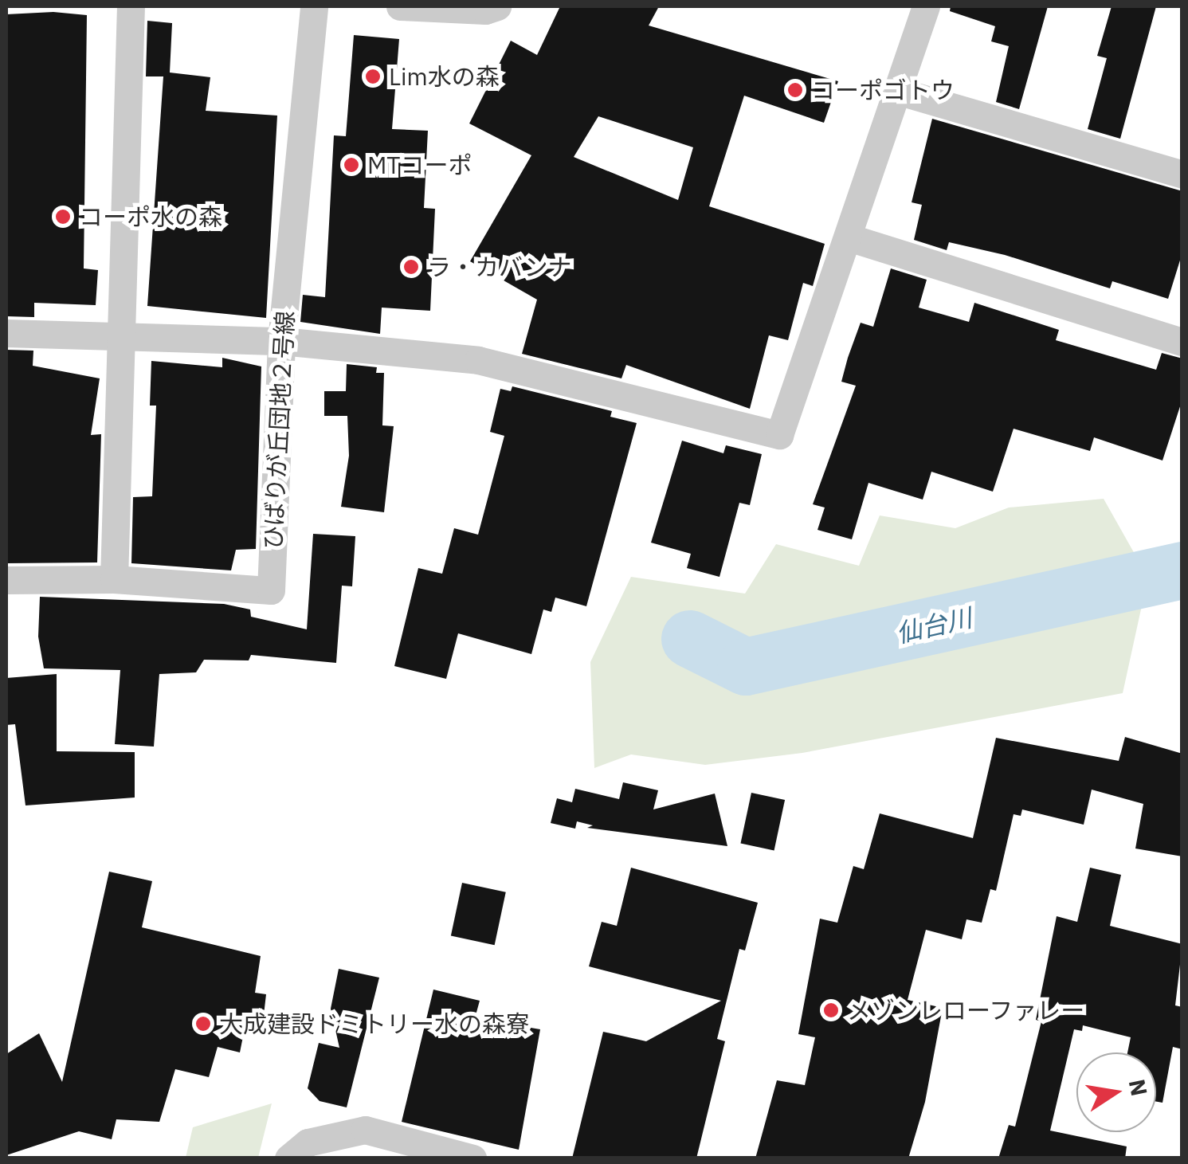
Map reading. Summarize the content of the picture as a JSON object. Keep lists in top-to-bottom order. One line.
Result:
{"streets":{"street":["ひばりが丘団地２号線"]},"water":["仙台川"],"places":["Lim水の森","コーポゴトウ","MTコーポ","コーポ水の森","ラ・カバンナ","メゾンレローファレー","大成建設ドミトリー水の森寮"],"north":"right"}
